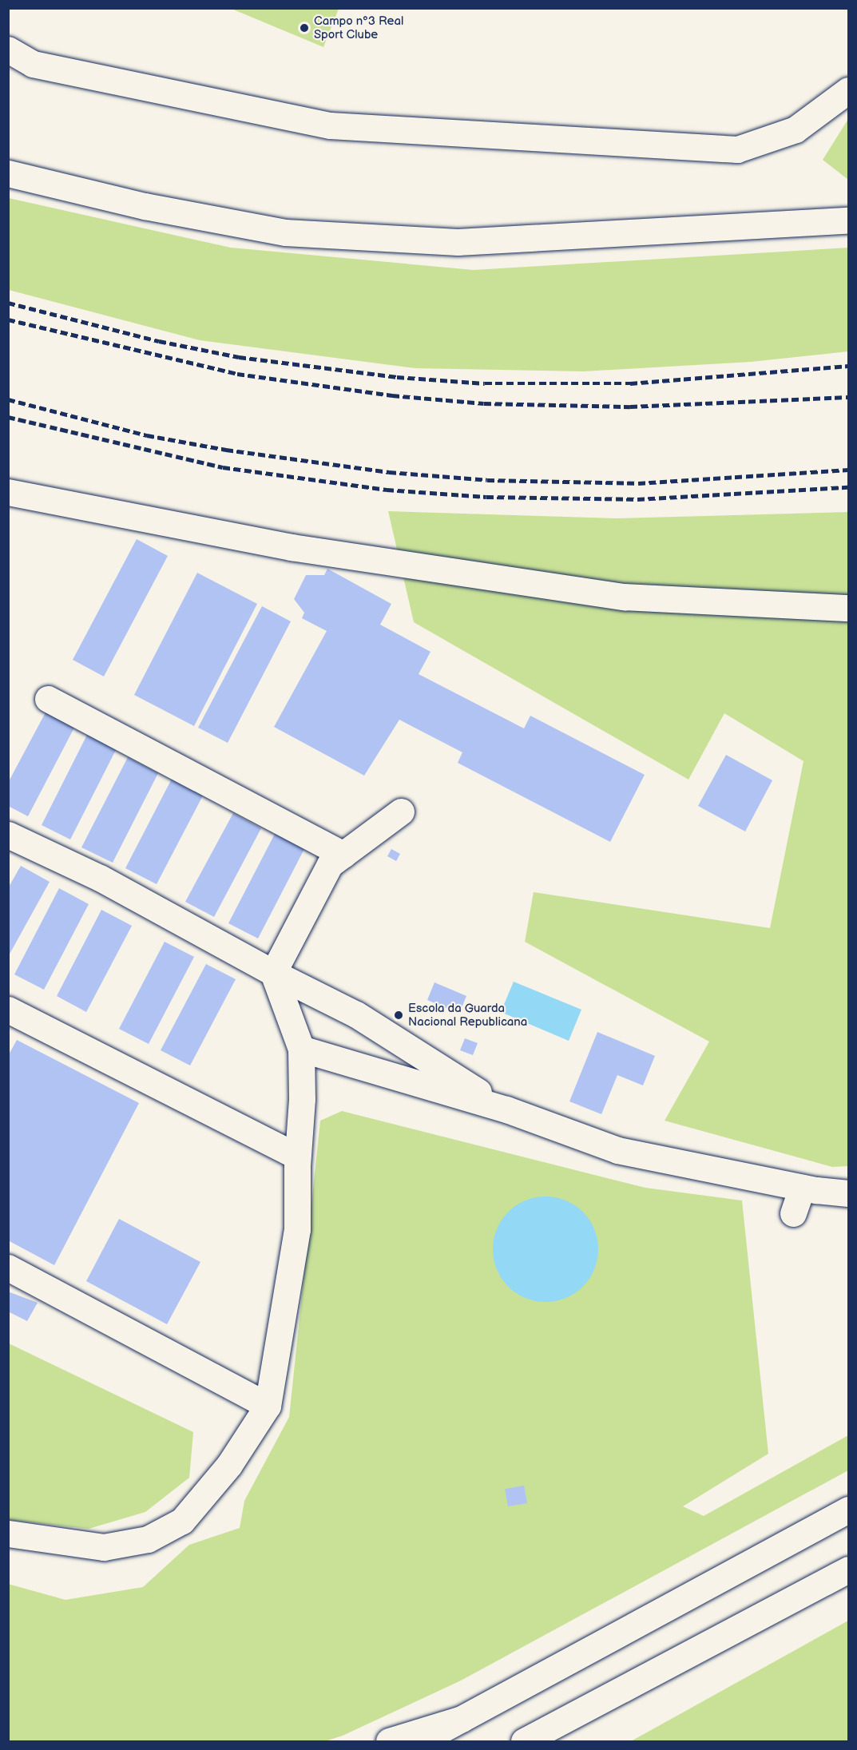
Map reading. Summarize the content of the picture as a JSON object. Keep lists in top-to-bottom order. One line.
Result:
{"places":["Campo nº3 Real Sport Clube","Escola da Guarda Nacional Republicana"]}
